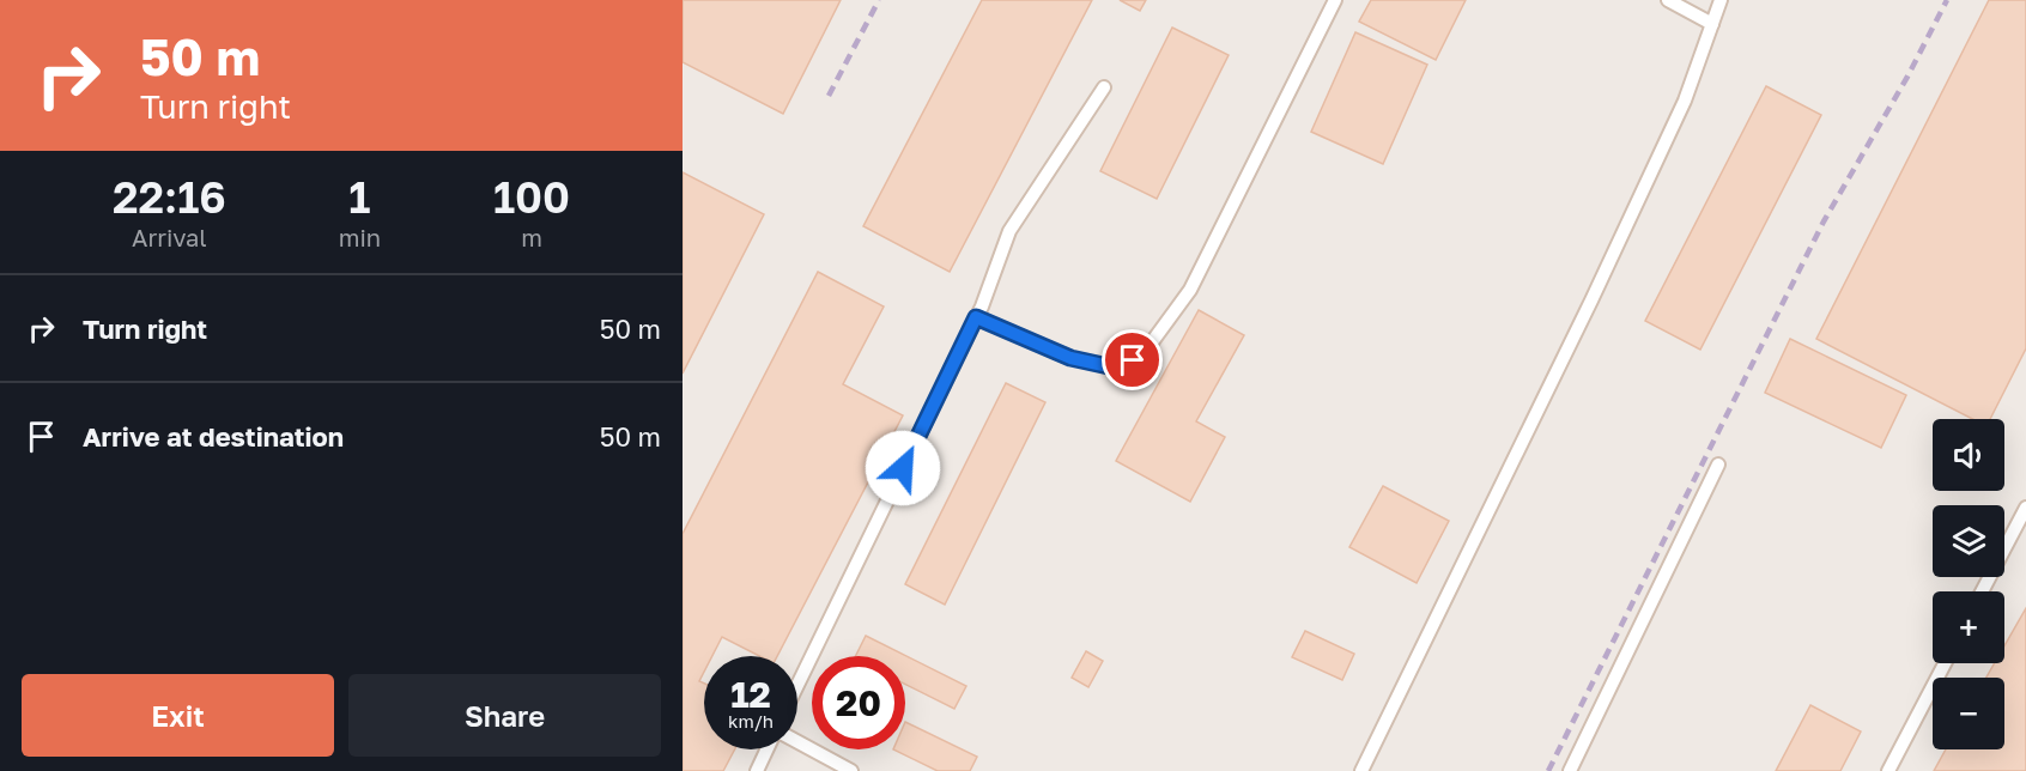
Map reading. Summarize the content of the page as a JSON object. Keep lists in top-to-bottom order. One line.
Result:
{"page":{"turn":["50 m","Turn right"],"eta":["22:16","Arrival","1","min","100","m"],"list":[{"name":"Turn right","value":"50 m"},{"name":"Arrive at destination","value":"50 m"}],"map_buttons":["+","−"],"speed":"12 km/h","limit":"20","buttons":["Exit","Share"]}}
